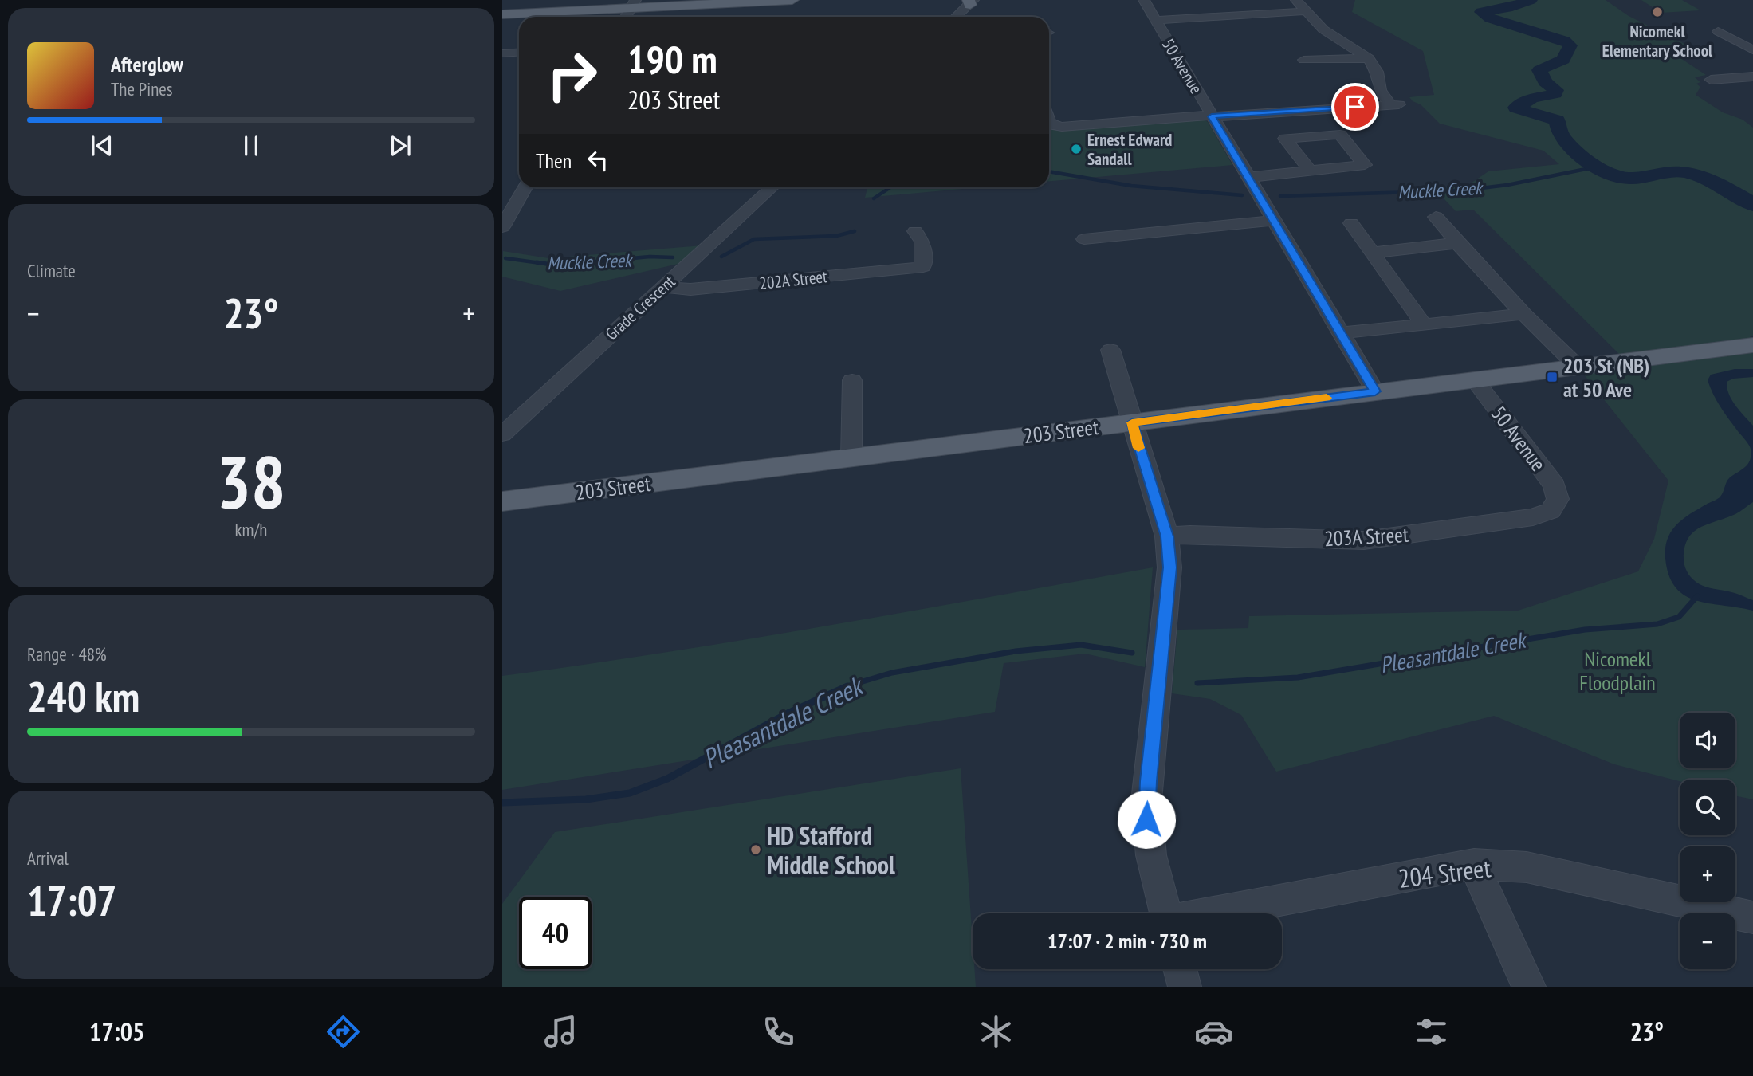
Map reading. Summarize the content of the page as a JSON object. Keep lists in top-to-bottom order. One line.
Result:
{"streets":{"main road":["203 Street"],"street":["50 Avenue","202A Street","Grade Crescent","203A Street","204 Street"]},"crossings":[["50 Avenue","203 Street"],["50 Avenue","203A Street"],["202A Street","Grade Crescent"]],"water":["Muckle Creek","Pleasantdale Creek"],"parks":["Nicomekl Floodplain"],"places":{"other":["Nicomekl Elementary School","Ernest Edward Sandall","HD Stafford Middle School"],"transit":["203 St (NB) at 50 Ave"]},"page":{"turn":["190 m","203 Street"],"song":["Afterglow","The Pines"],"then":"Then","tile":["Climate",["38","km/h"],["Range · 48%","240 km"],["Arrival","17:07"]],"heat":["−","23°","+"],"map_buttons":["+","−"],"limit":"40","trip":"17:07 · 2 min · 730 m","tabs":["17:05","23°"]}}
